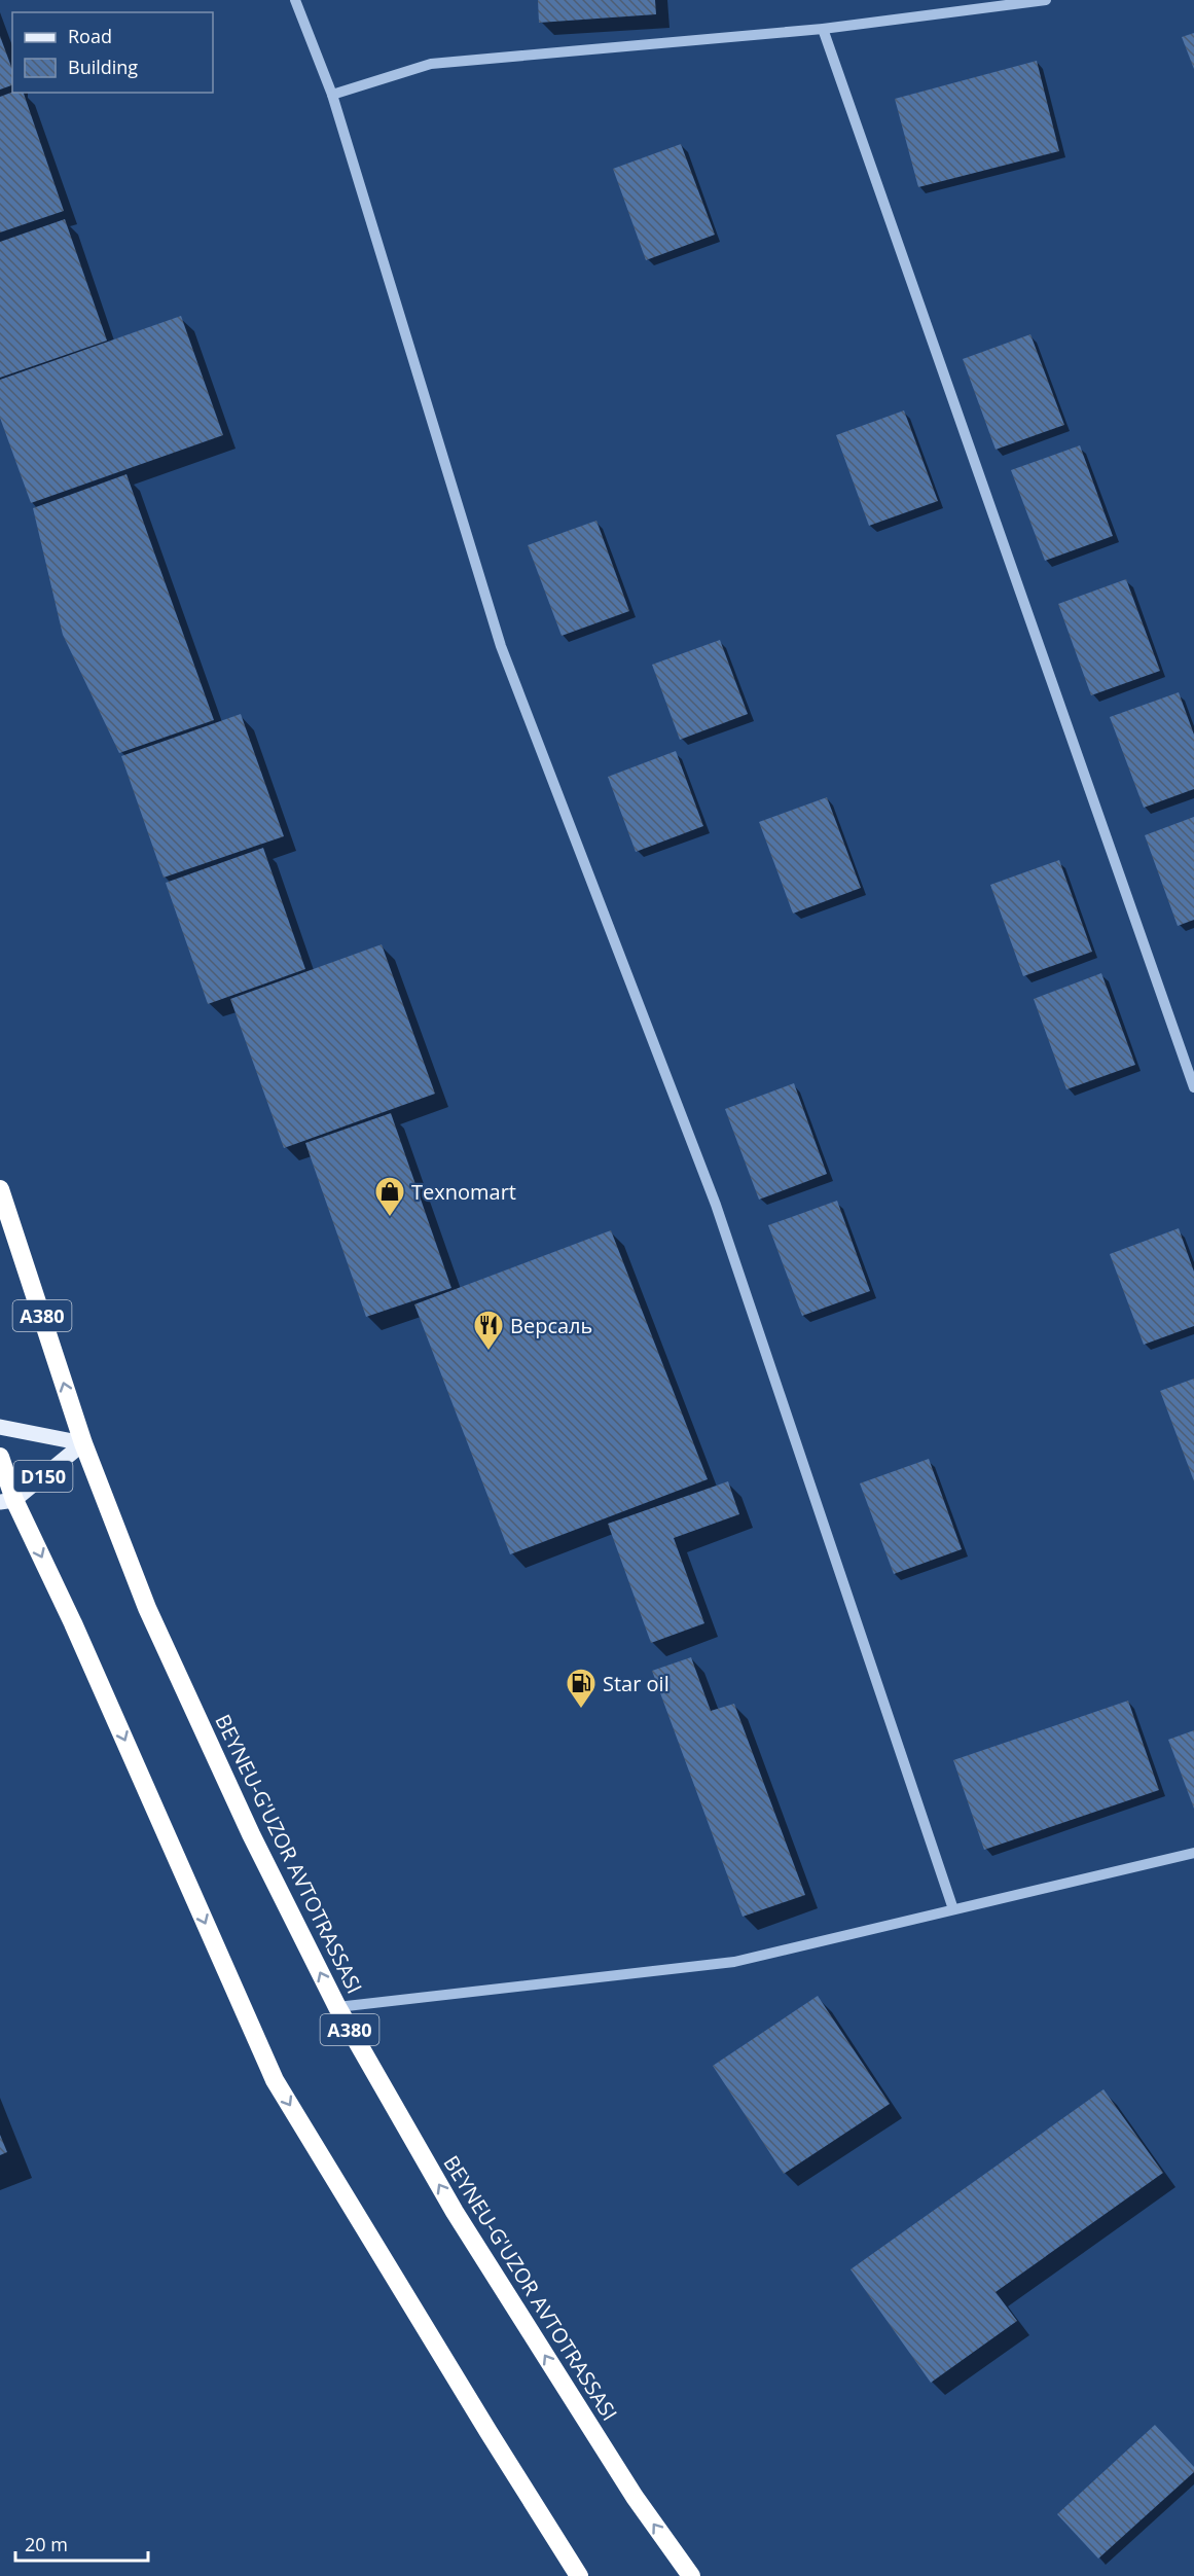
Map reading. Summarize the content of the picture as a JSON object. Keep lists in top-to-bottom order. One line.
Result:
{"streets":{"highway":["A380","BEYNEU-G'UZOR AVTOTRASSASI"],"main road":["D150"]},"crossings":[["A380","D150"],["A380","BEYNEU-G'UZOR AVTOTRASSASI"],["D150","BEYNEU-G'UZOR AVTOTRASSASI"]],"places":{"shop":["Texnomart"],"restaurant":["Версаль"],"fuel station":["Star oil"]},"legend":["Road","Building"],"scale_bar":"20 m"}
